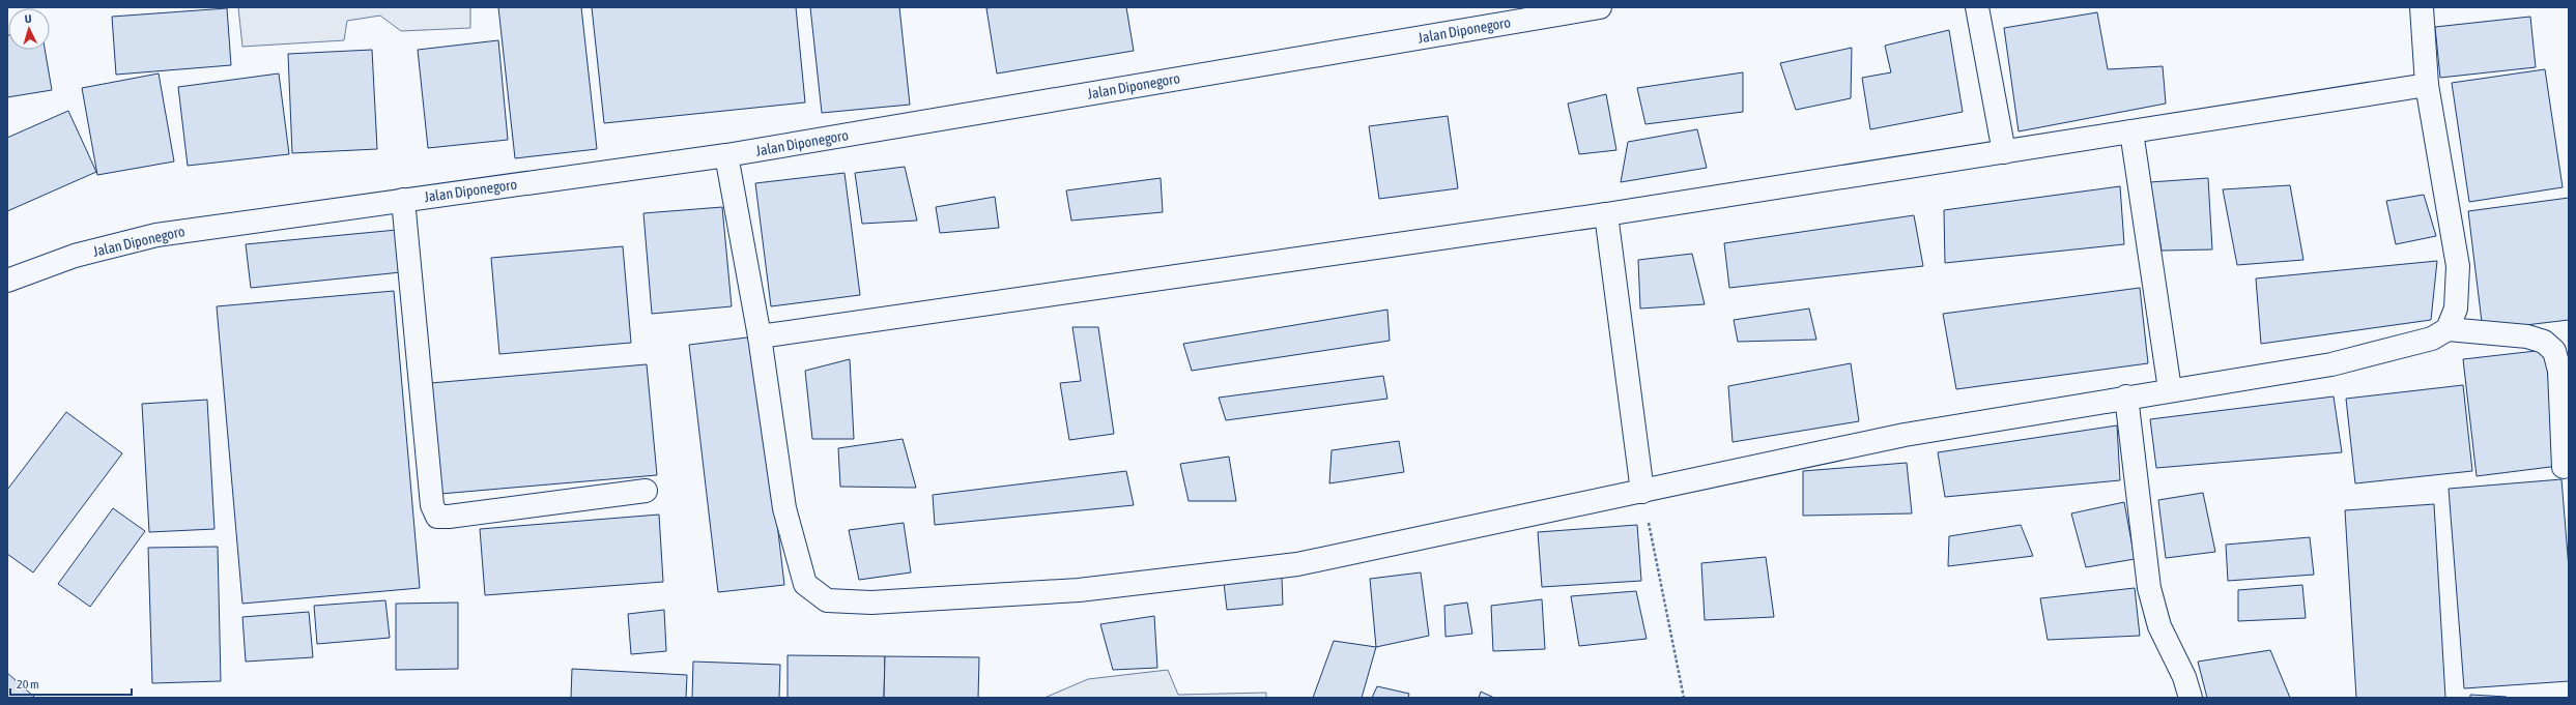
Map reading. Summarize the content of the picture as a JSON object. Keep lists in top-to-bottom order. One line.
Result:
{"streets":{"street":["Jalan Diponegoro"]},"scale_bar":"20 m","north":"top"}
